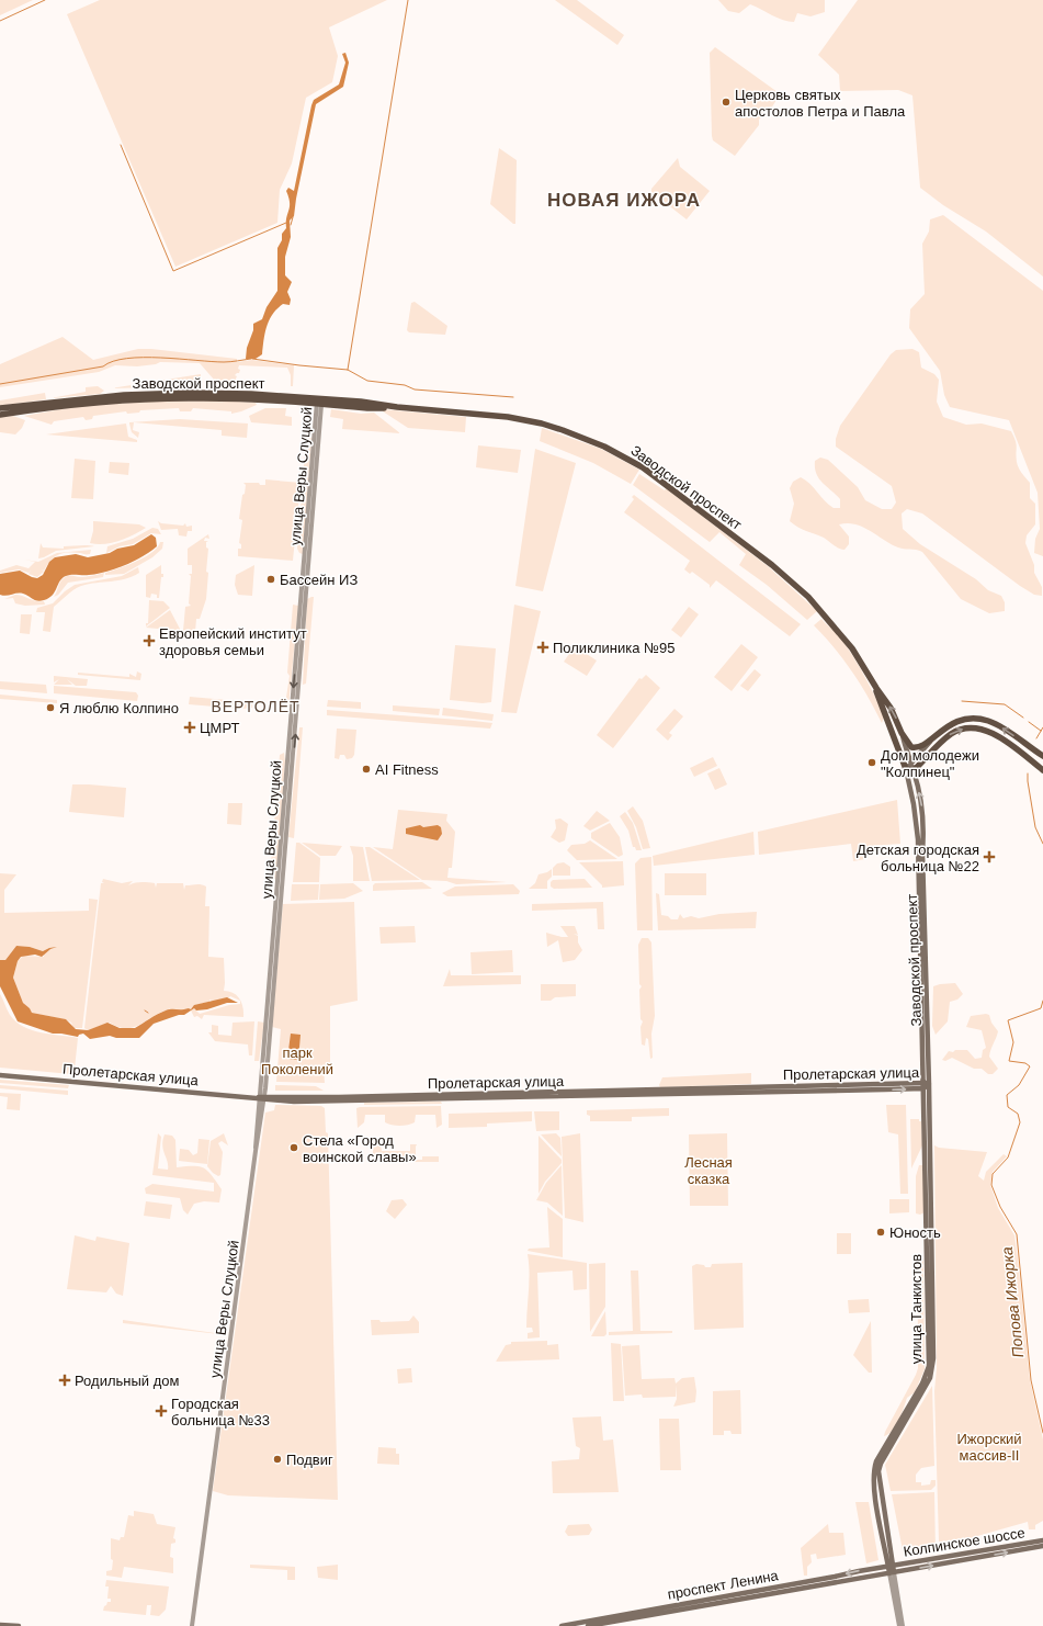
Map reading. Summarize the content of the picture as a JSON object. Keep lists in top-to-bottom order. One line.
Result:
{"streets":{"main road":["Заводской проспект","Пролетарская улица","улица Танкистов","Колпинское шоссе","проспект Ленина"],"street":["улица Веры Слуцкой"]},"crossings":[["Заводской проспект","улица Веры Слуцкой"],["Заводской проспект","Пролетарская улица"],["Заводской проспект","улица Танкистов"],["улица Веры Слуцкой","Пролетарская улица"],["Пролетарская улица","улица Танкистов"],["улица Танкистов","Колпинское шоссе"],["улица Танкистов","проспект Ленина"],["Колпинское шоссе","проспект Ленина"]],"districts":["НОВАЯ ИЖОРА","ВЕРТОЛЁТ"],"water":["Попова Ижорка"],"parks":["парк Поколений","Лесная сказка","Ижорский массив-II"],"places":{"other":["Церковь святых апостолов Петра и Павла","Бассейн ИЗ","Я люблю Колпино","Дом молодежи \"Колпинец\"","AI Fitness","Стела «Город воинской славы»","Юность","Подвиг"],"health":["Европейский институт здоровья семьи","Поликлиника №95","ЦМРТ","Детская городская больница №22","Родильный дом","Городская больница №33"]}}
